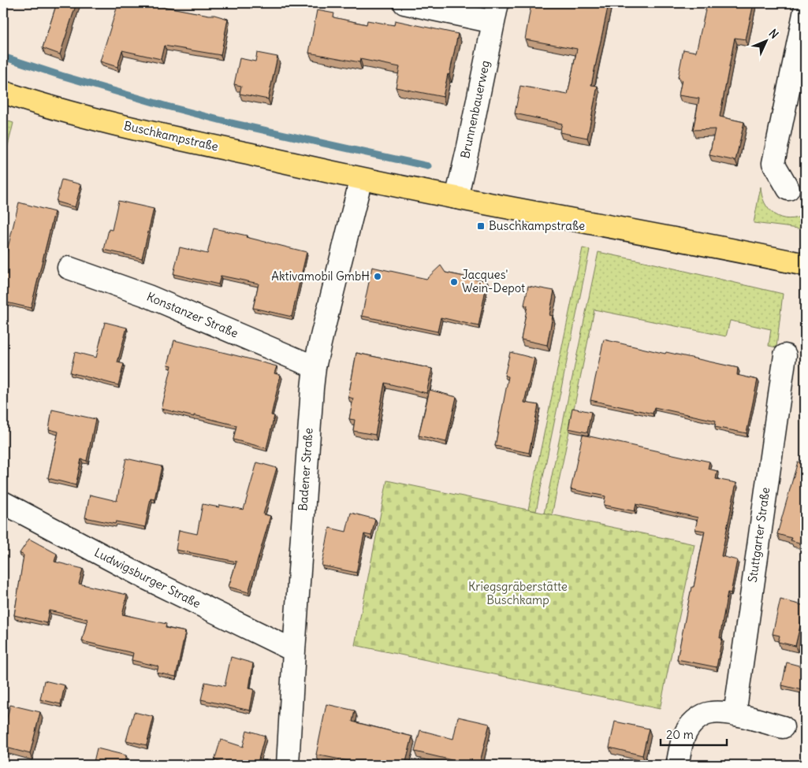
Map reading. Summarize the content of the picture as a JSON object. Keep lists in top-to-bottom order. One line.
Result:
{"streets":{"main road":["Buschkampstraße"],"street":["Brunnenbauerweg","Konstanzer Straße","Badener Straße","Stuttgarter Straße","Ludwigsburger Straße"]},"crossings":[["Brunnenbauerweg","Buschkampstraße"],["Buschkampstraße","Badener Straße"],["Konstanzer Straße","Badener Straße"],["Badener Straße","Ludwigsburger Straße"]],"parks":["Kriegsgräberstätte Buschkamp"],"places":{"transit":["Buschkampstraße"],"other":["Aktivamobil GmbH","Jacques' Wein-Depot"]},"scale_bar":"20 m","north":"top right"}
